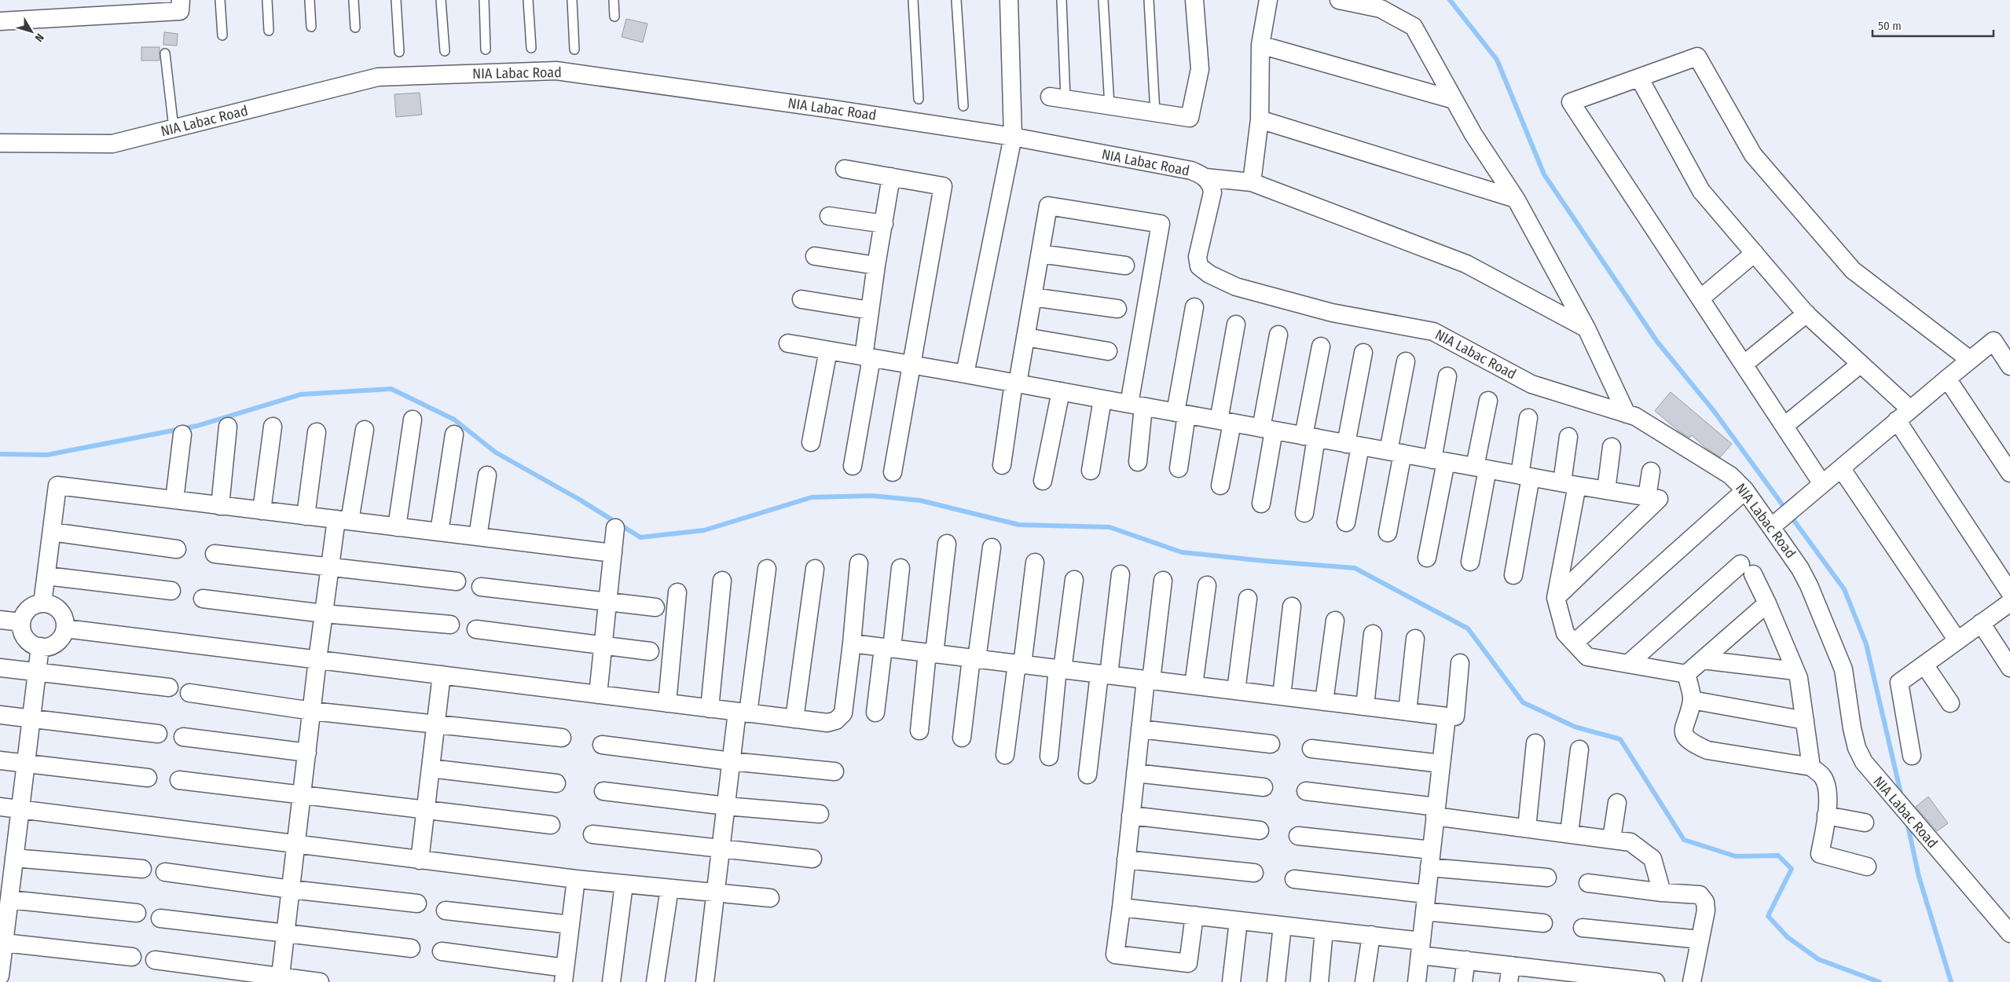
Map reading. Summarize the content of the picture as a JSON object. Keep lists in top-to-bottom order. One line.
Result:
{"streets":{"street":["NIA Labac Road"]},"scale_bar":"50 m","north":"bottom right"}
